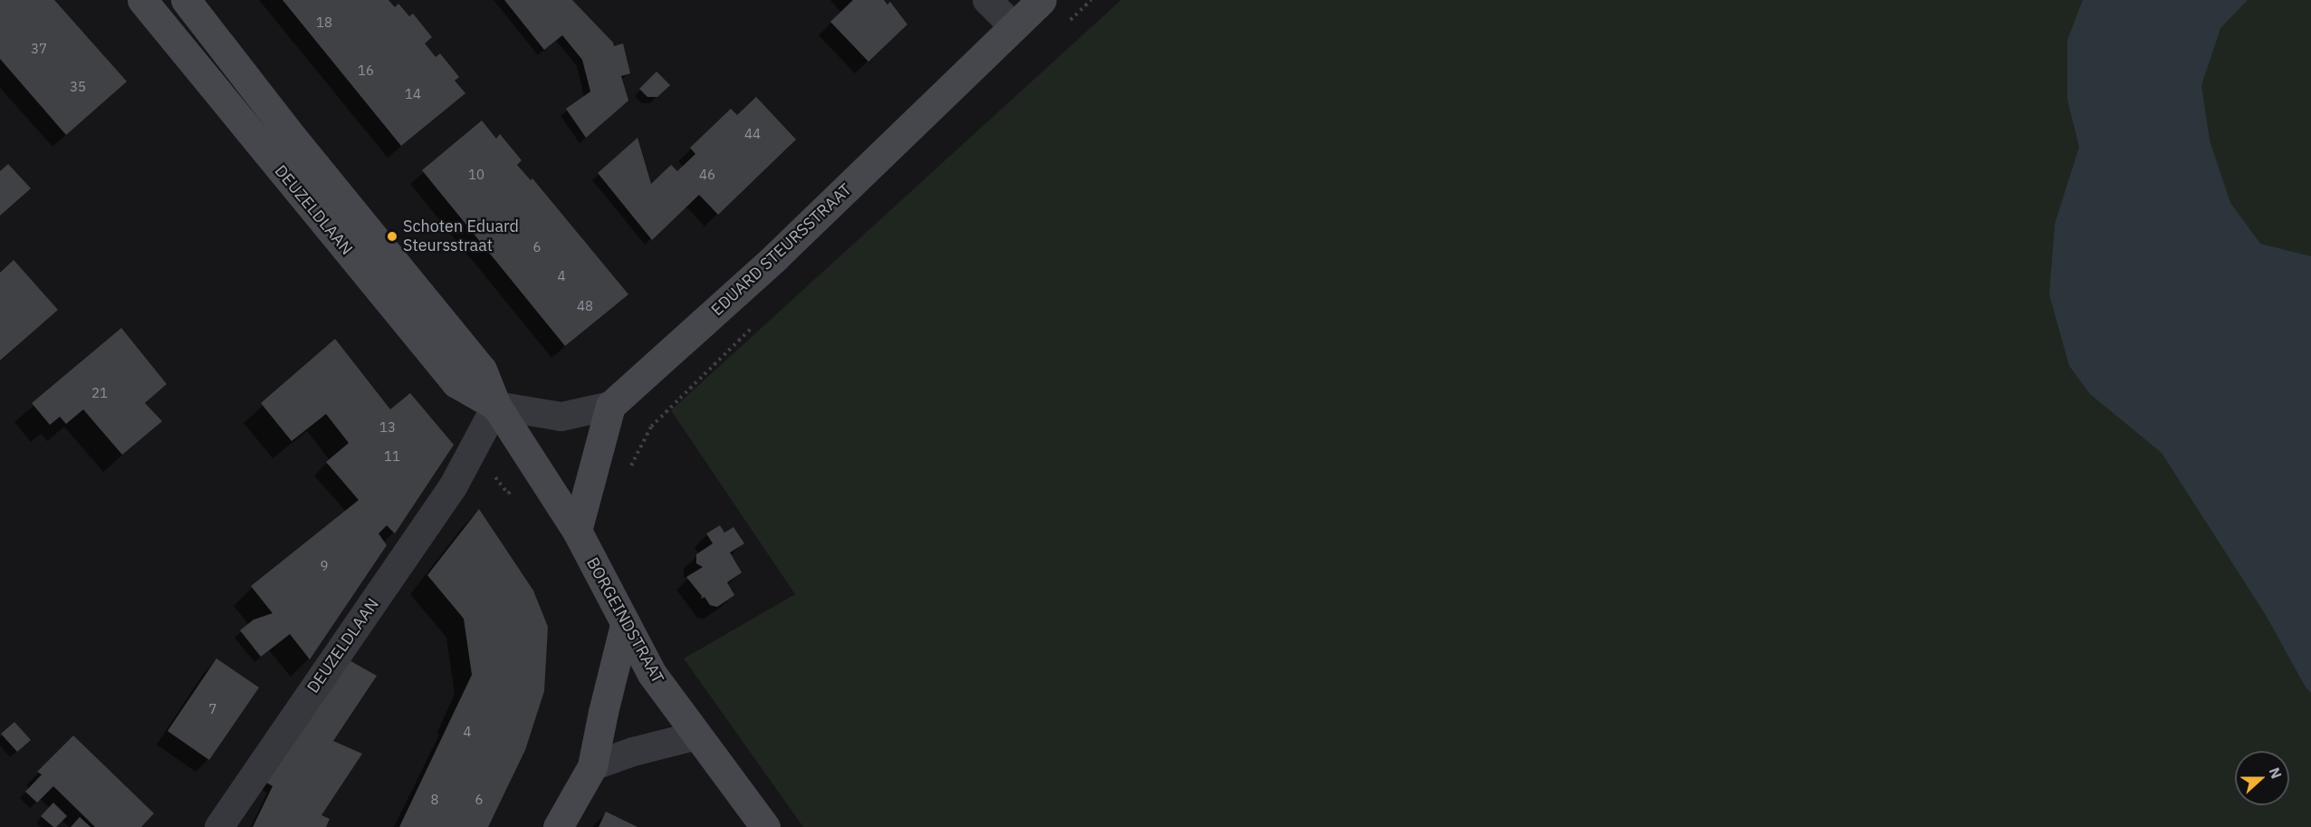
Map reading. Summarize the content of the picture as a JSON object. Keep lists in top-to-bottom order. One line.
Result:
{"streets":{"street":["DEUZELDLAAN","EDUARD STEURSSTRAAT","BORGEINDSTRAAT"]},"crossings":[["DEUZELDLAAN","EDUARD STEURSSTRAAT"],["DEUZELDLAAN","BORGEINDSTRAAT"]],"places":["Schoten Eduard Steursstraat"],"house_numbers":["18","37","16","35","14","44","10","46","6","4","48","21","13","11","9","7","4","8","6"],"north":"right"}
